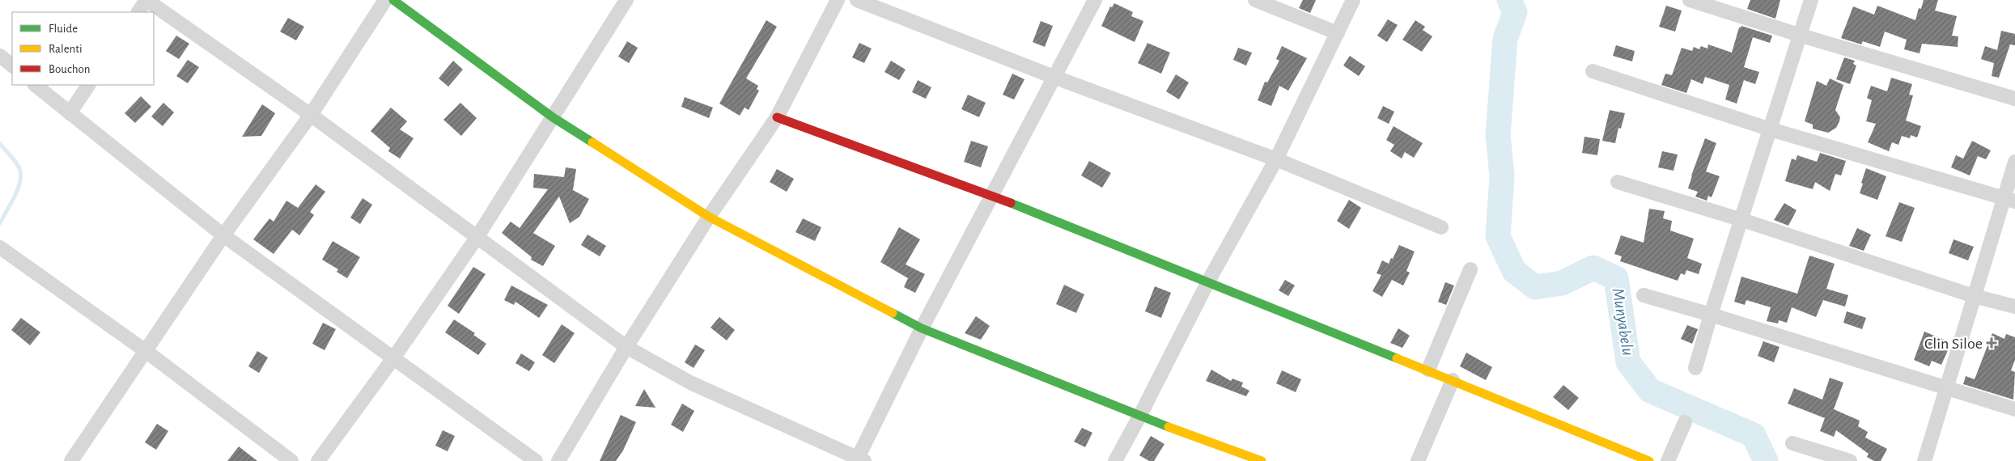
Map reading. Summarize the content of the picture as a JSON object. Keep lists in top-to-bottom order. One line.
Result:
{"water":["Munyabelu"],"places":{"health":["Clin Siloe"]},"legend":["Fluide","Ralenti","Bouchon"]}
